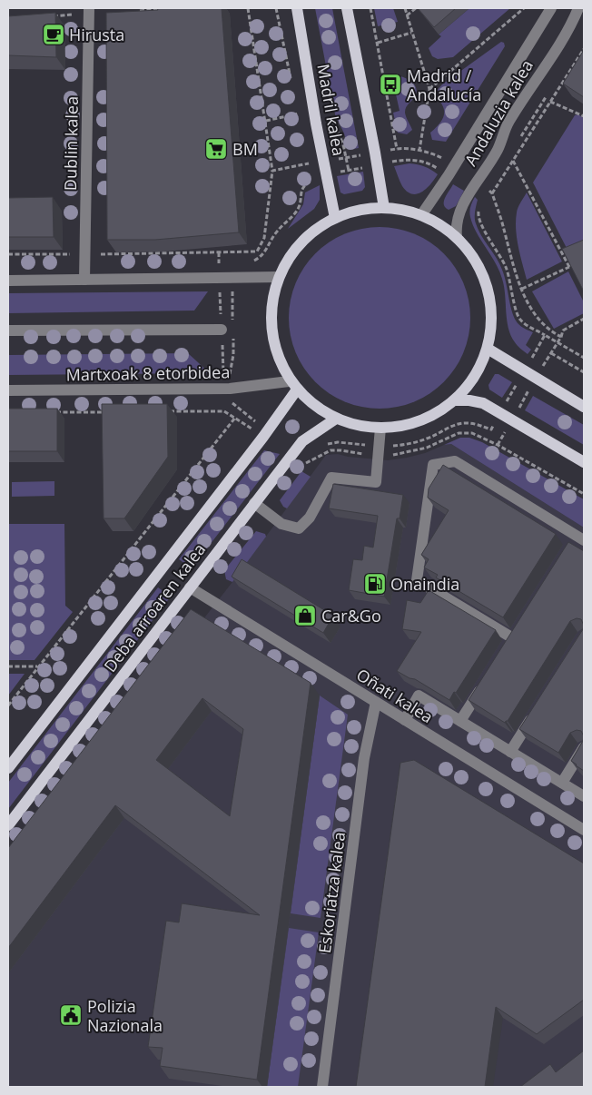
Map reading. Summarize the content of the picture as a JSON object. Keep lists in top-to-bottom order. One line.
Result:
{"streets":{"main road":["Madril kalea","Deba arroaren kalea"],"street":["Andaluzia kalea","Dublin kalea","Martxoak 8 etorbidea","Oñati kalea","Eskoriatza kalea"]},"crossings":[["Martxoak 8 etorbidea","Deba arroaren kalea"],["Deba arroaren kalea","Oñati kalea"],["Oñati kalea","Eskoriatza kalea"]],"places":{"cafe":["Hirusta"],"bus stop":["Madrid / Andalucía"],"supermarket":["BM"],"fuel station":["Onaindia"],"shop":["Car&Go"],"public building":["Polizia Nazionala"]}}
